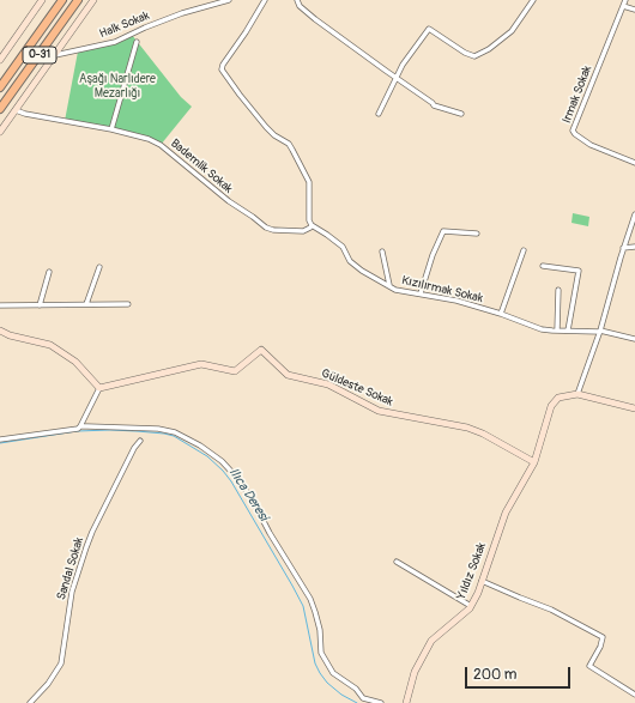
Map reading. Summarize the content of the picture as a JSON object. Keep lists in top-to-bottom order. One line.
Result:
{"streets":{"highway":["O-31"],"street":["Halk Sokak","Irmak Sokak","Bademlik Sokak","Kızılırmak Sokak","Güldeste Sokak","Sandal Sokak","Yıldız Sokak"]},"crossings":[["Bademlik Sokak","Kızılırmak Sokak"],["Güldeste Sokak","Yıldız Sokak"]],"water":["Ilıca Deresi"],"parks":["Aşağı Narlıdere Mezarlığı"],"scale_bar":"200 m"}
